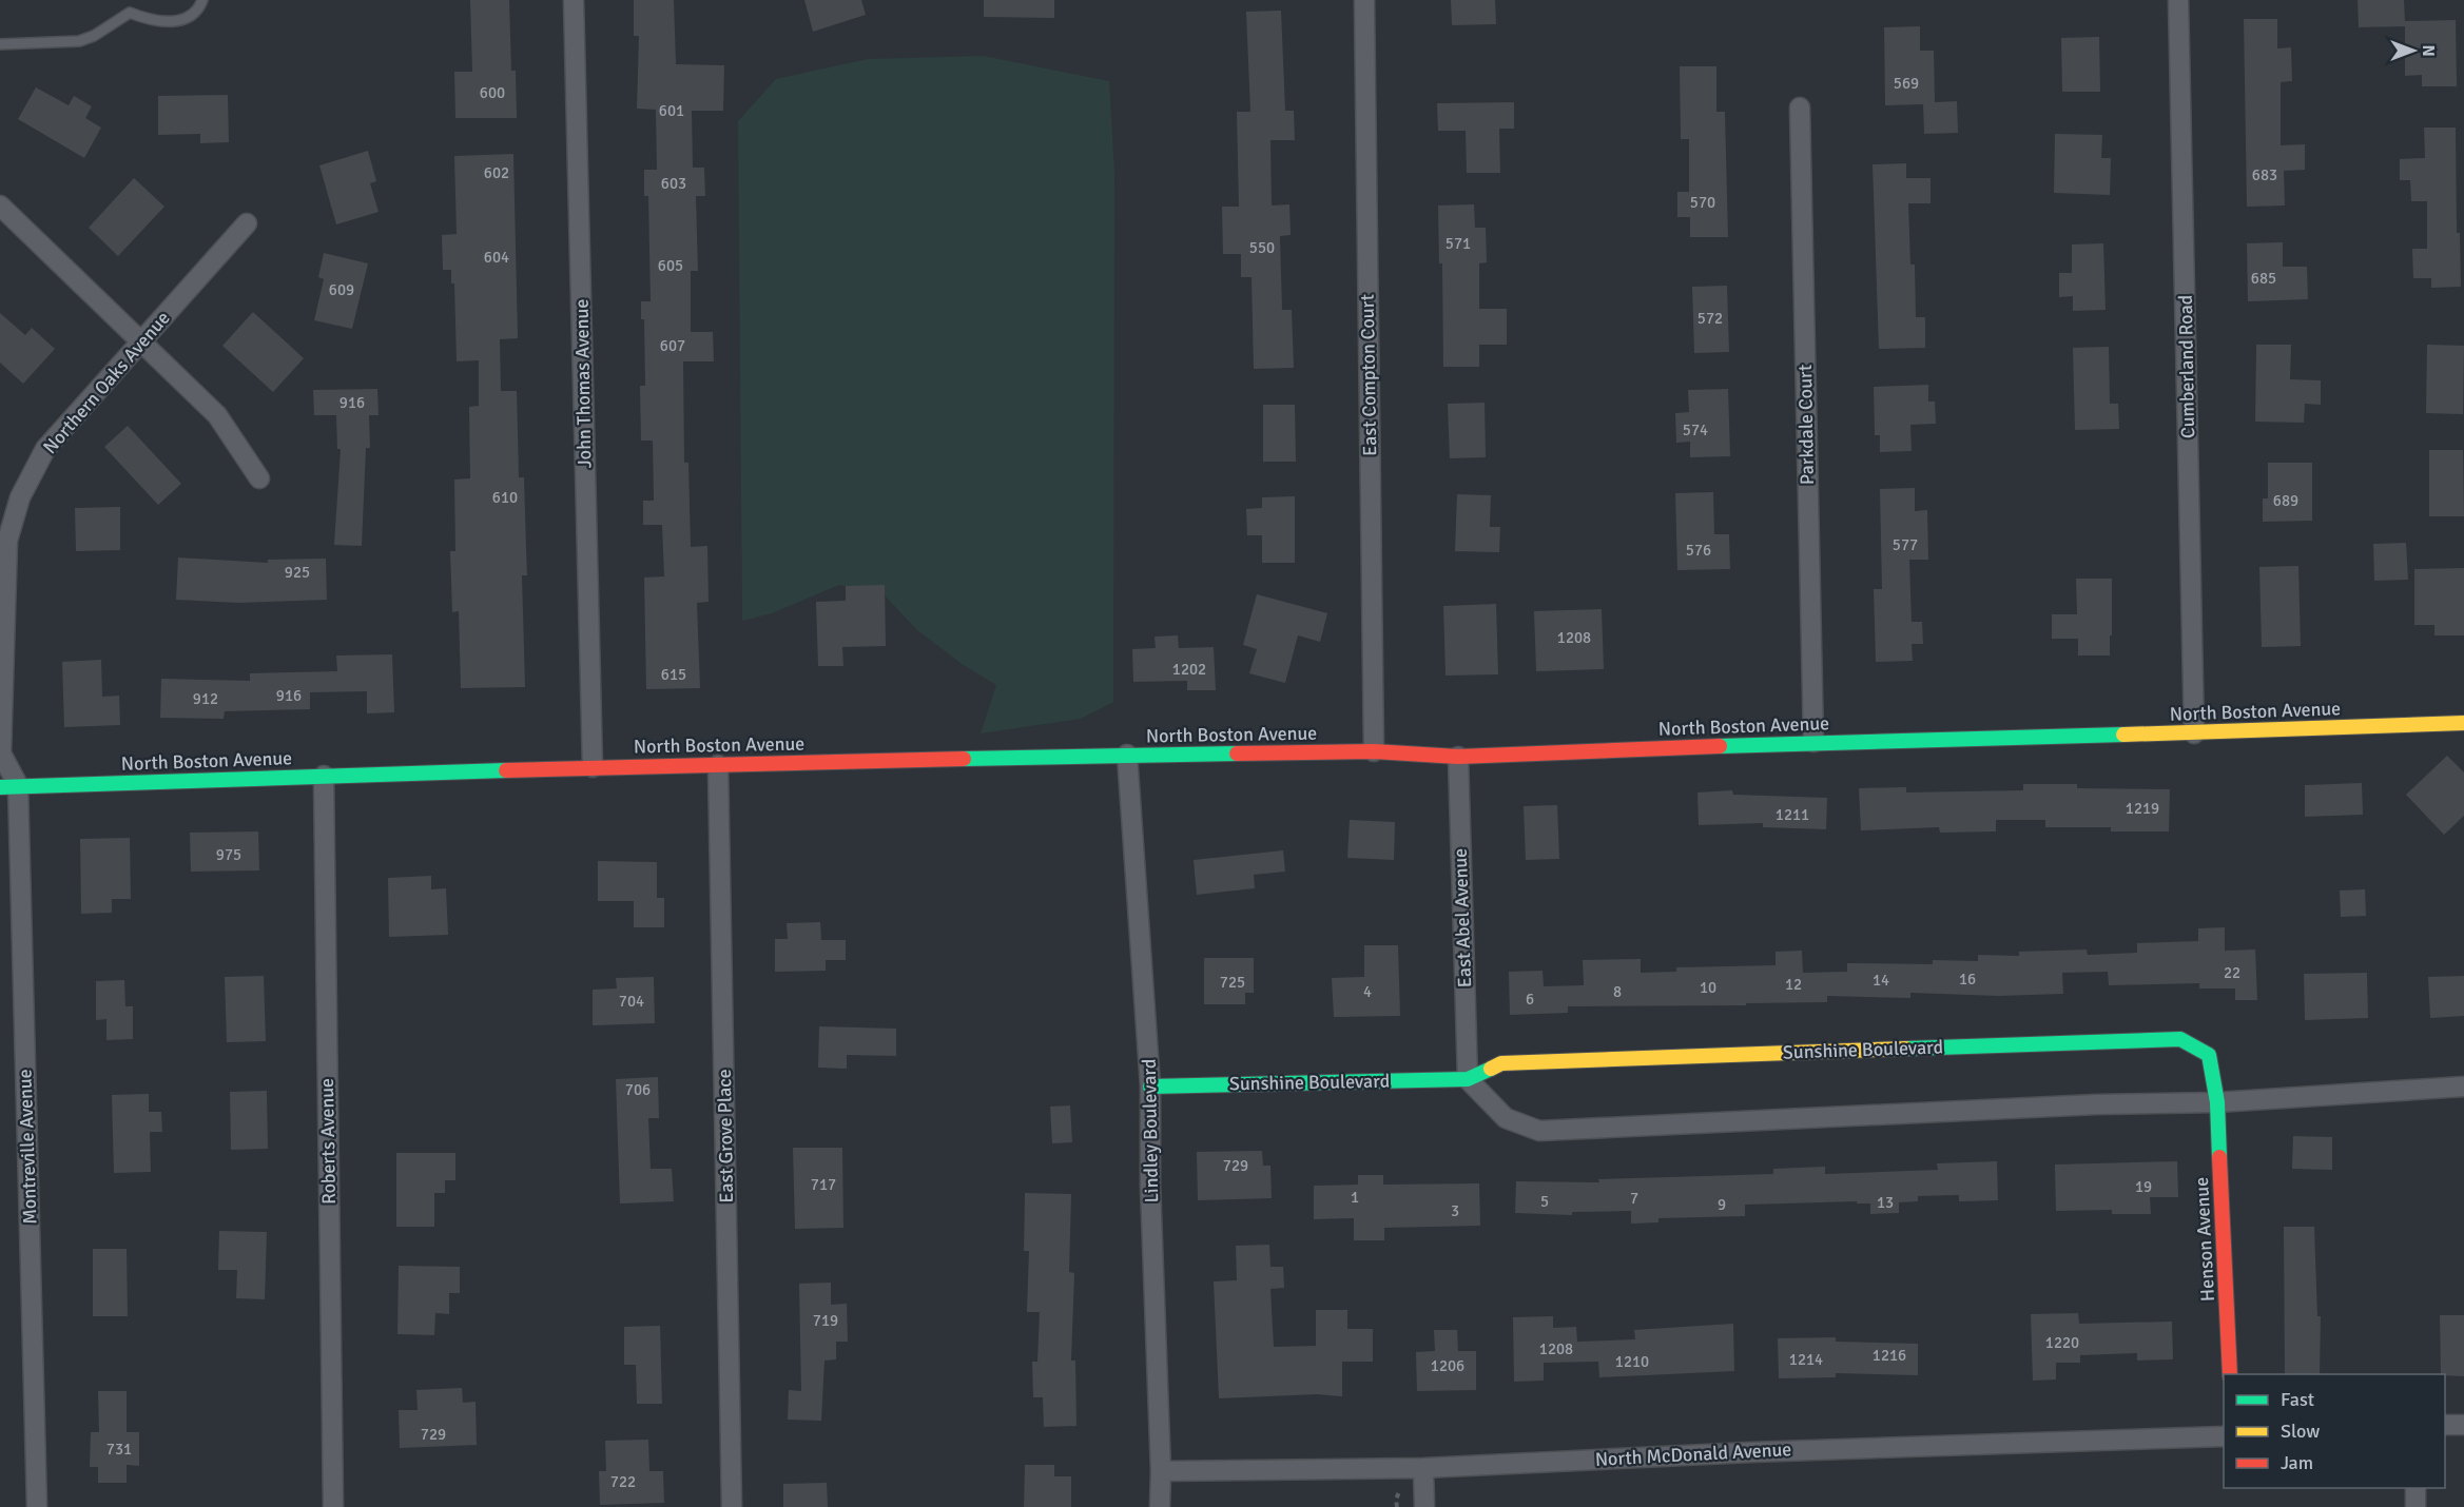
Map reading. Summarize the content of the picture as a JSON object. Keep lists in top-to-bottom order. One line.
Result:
{"streets":{"street":["Cumberland Road","East Compton Court","Northern Oaks Avenue","John Thomas Avenue","Parkdale Court","North Boston Avenue","East Abel Avenue","Sunshine Boulevard","Lindley Boulevard","East Grove Place","Roberts Avenue","Montreville Avenue","Henson Avenue","North McDonald Avenue"]},"crossings":[["Cumberland Road","North Boston Avenue"],["East Compton Court","North Boston Avenue"],["Northern Oaks Avenue","North Boston Avenue"],["Northern Oaks Avenue","Montreville Avenue"],["John Thomas Avenue","North Boston Avenue"],["Parkdale Court","North Boston Avenue"],["North Boston Avenue","East Abel Avenue"],["North Boston Avenue","Lindley Boulevard"],["North Boston Avenue","East Grove Place"],["North Boston Avenue","Roberts Avenue"],["North Boston Avenue","Montreville Avenue"],["East Abel Avenue","Sunshine Boulevard"],["Sunshine Boulevard","Lindley Boulevard"],["Sunshine Boulevard","Henson Avenue"],["Lindley Boulevard","North McDonald Avenue"]],"house_numbers":["569","600","601","602","683","603","570","571","550","604","605","685","609","572","607","916","574","610","689","577","576","925","1208","1202","615","916","912","1219","1211","975","22","16","14","725","12","10","4","8","6","704","706","729","717","19","1","7","5","13","9","3","719","1220","1208","1216","1214","1210","1206","729","731","722"],"legend":["Fast","Slow","Jam"],"north":"right"}
